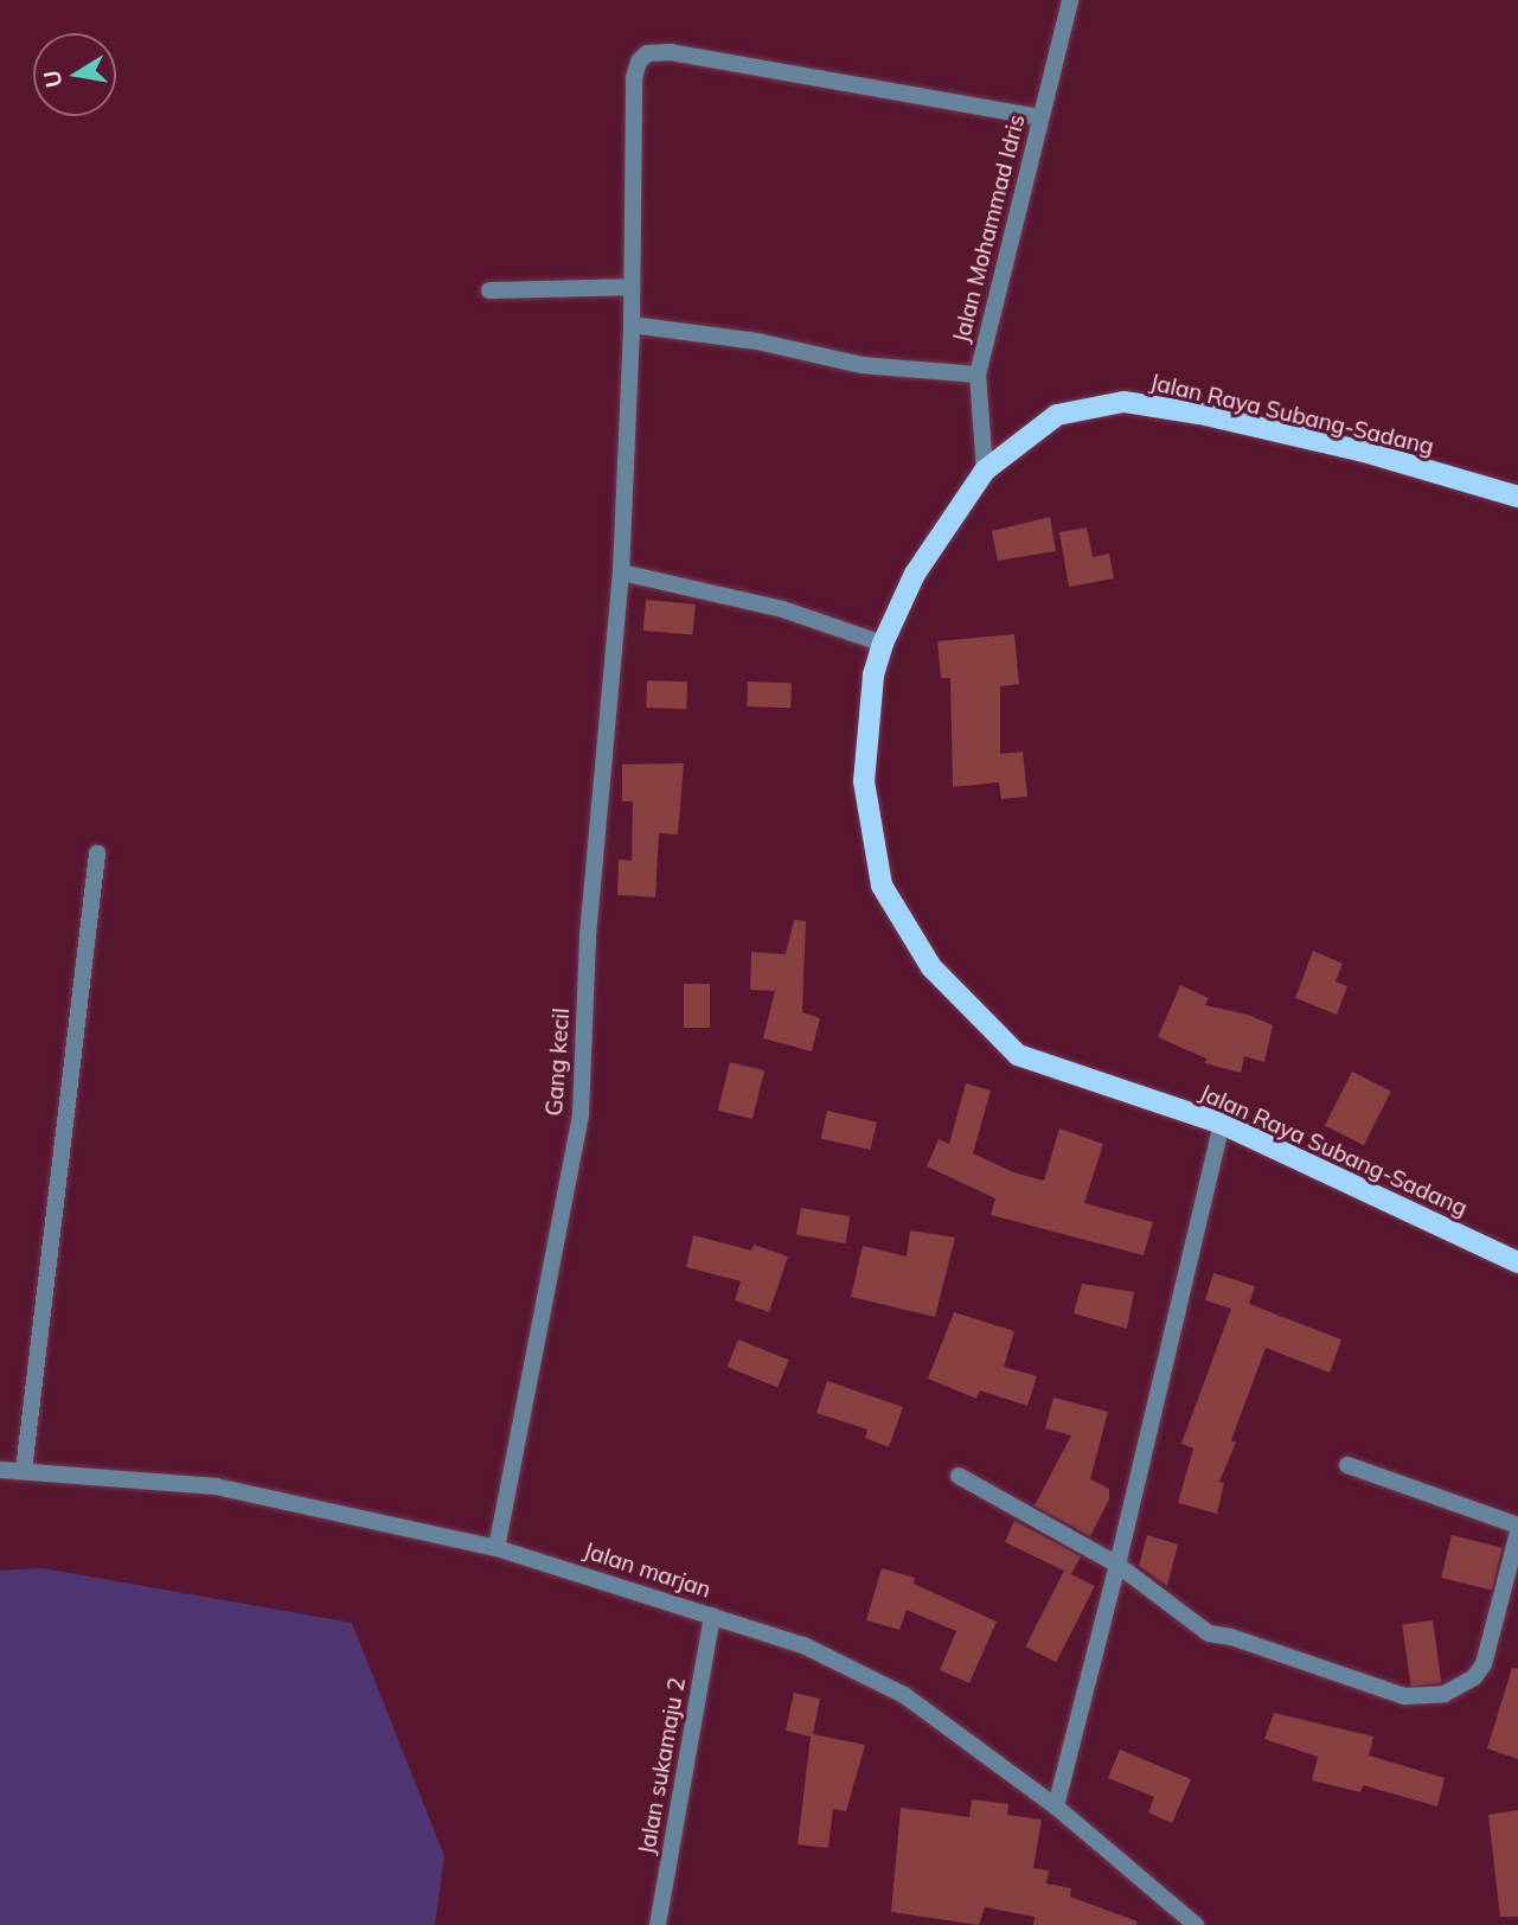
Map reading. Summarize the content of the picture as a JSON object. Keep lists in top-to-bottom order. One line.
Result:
{"streets":{"main road":["Jalan Raya Subang-Sadang"],"street":["Jalan Mohammad Idris","Gang kecil","Jalan marjan","Jalan sukamaju 2"]},"crossings":[["Jalan Mohammad Idris","Jalan Raya Subang-Sadang"],["Jalan Mohammad Idris","Gang kecil"],["Gang kecil","Jalan marjan"],["Jalan marjan","Jalan sukamaju 2"]],"north":"left"}
